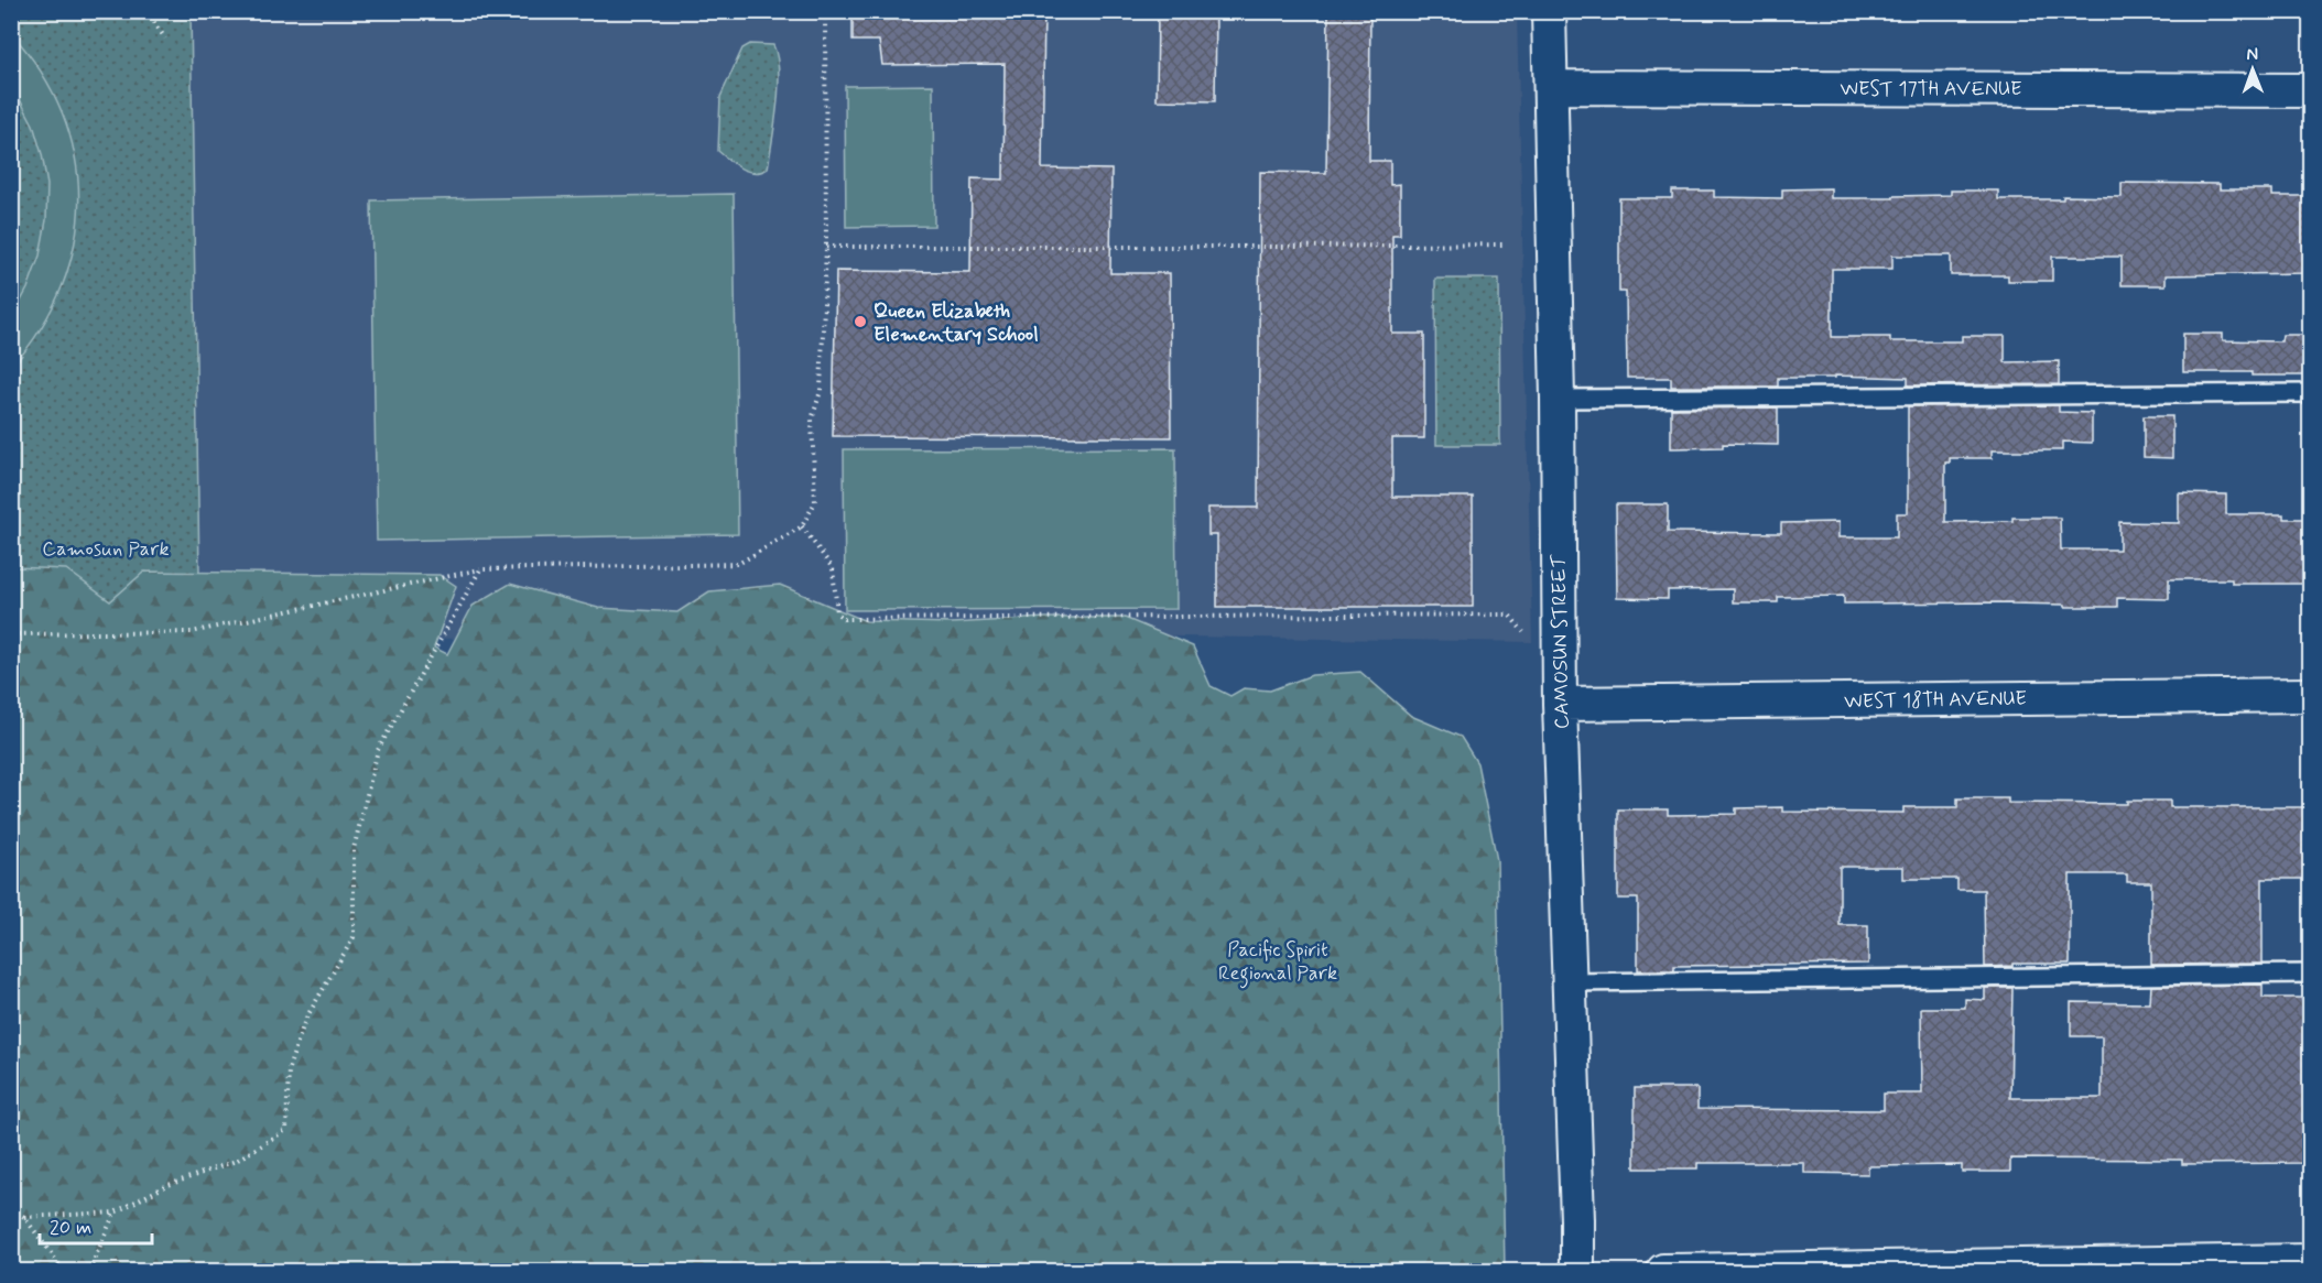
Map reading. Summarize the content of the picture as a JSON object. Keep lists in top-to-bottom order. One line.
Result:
{"streets":{"street":["WEST 17TH AVENUE","CAMOSUN STREET","WEST 18TH AVENUE"]},"crossings":[["WEST 17TH AVENUE","CAMOSUN STREET"],["CAMOSUN STREET","WEST 18TH AVENUE"]],"parks":["Camosun Park","Pacific Spirit Regional Park"],"places":["Queen Elizabeth Elementary School"],"scale_bar":"20 m","north":"top"}
